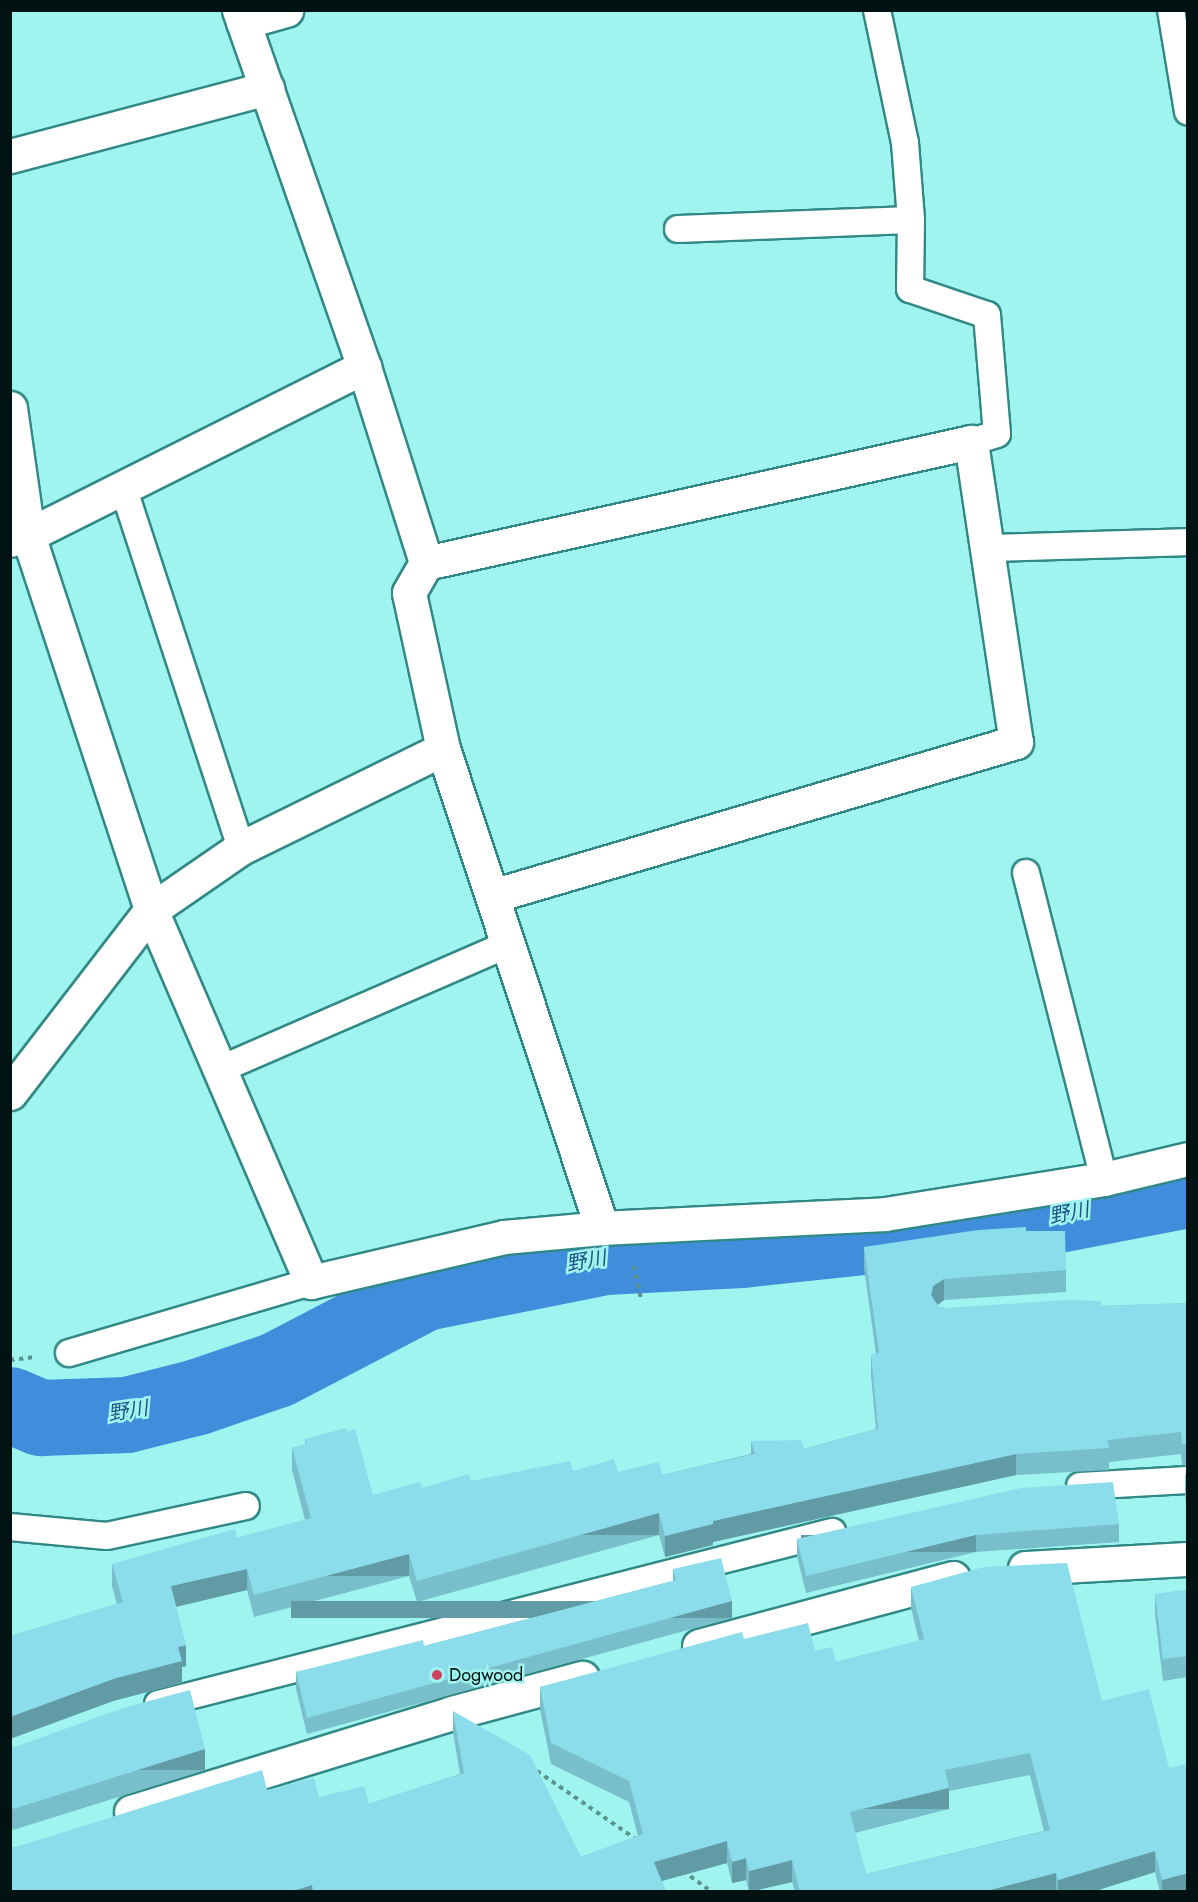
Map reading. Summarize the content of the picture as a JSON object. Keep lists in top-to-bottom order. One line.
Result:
{"water":["野川"],"places":["Dogwood"]}
